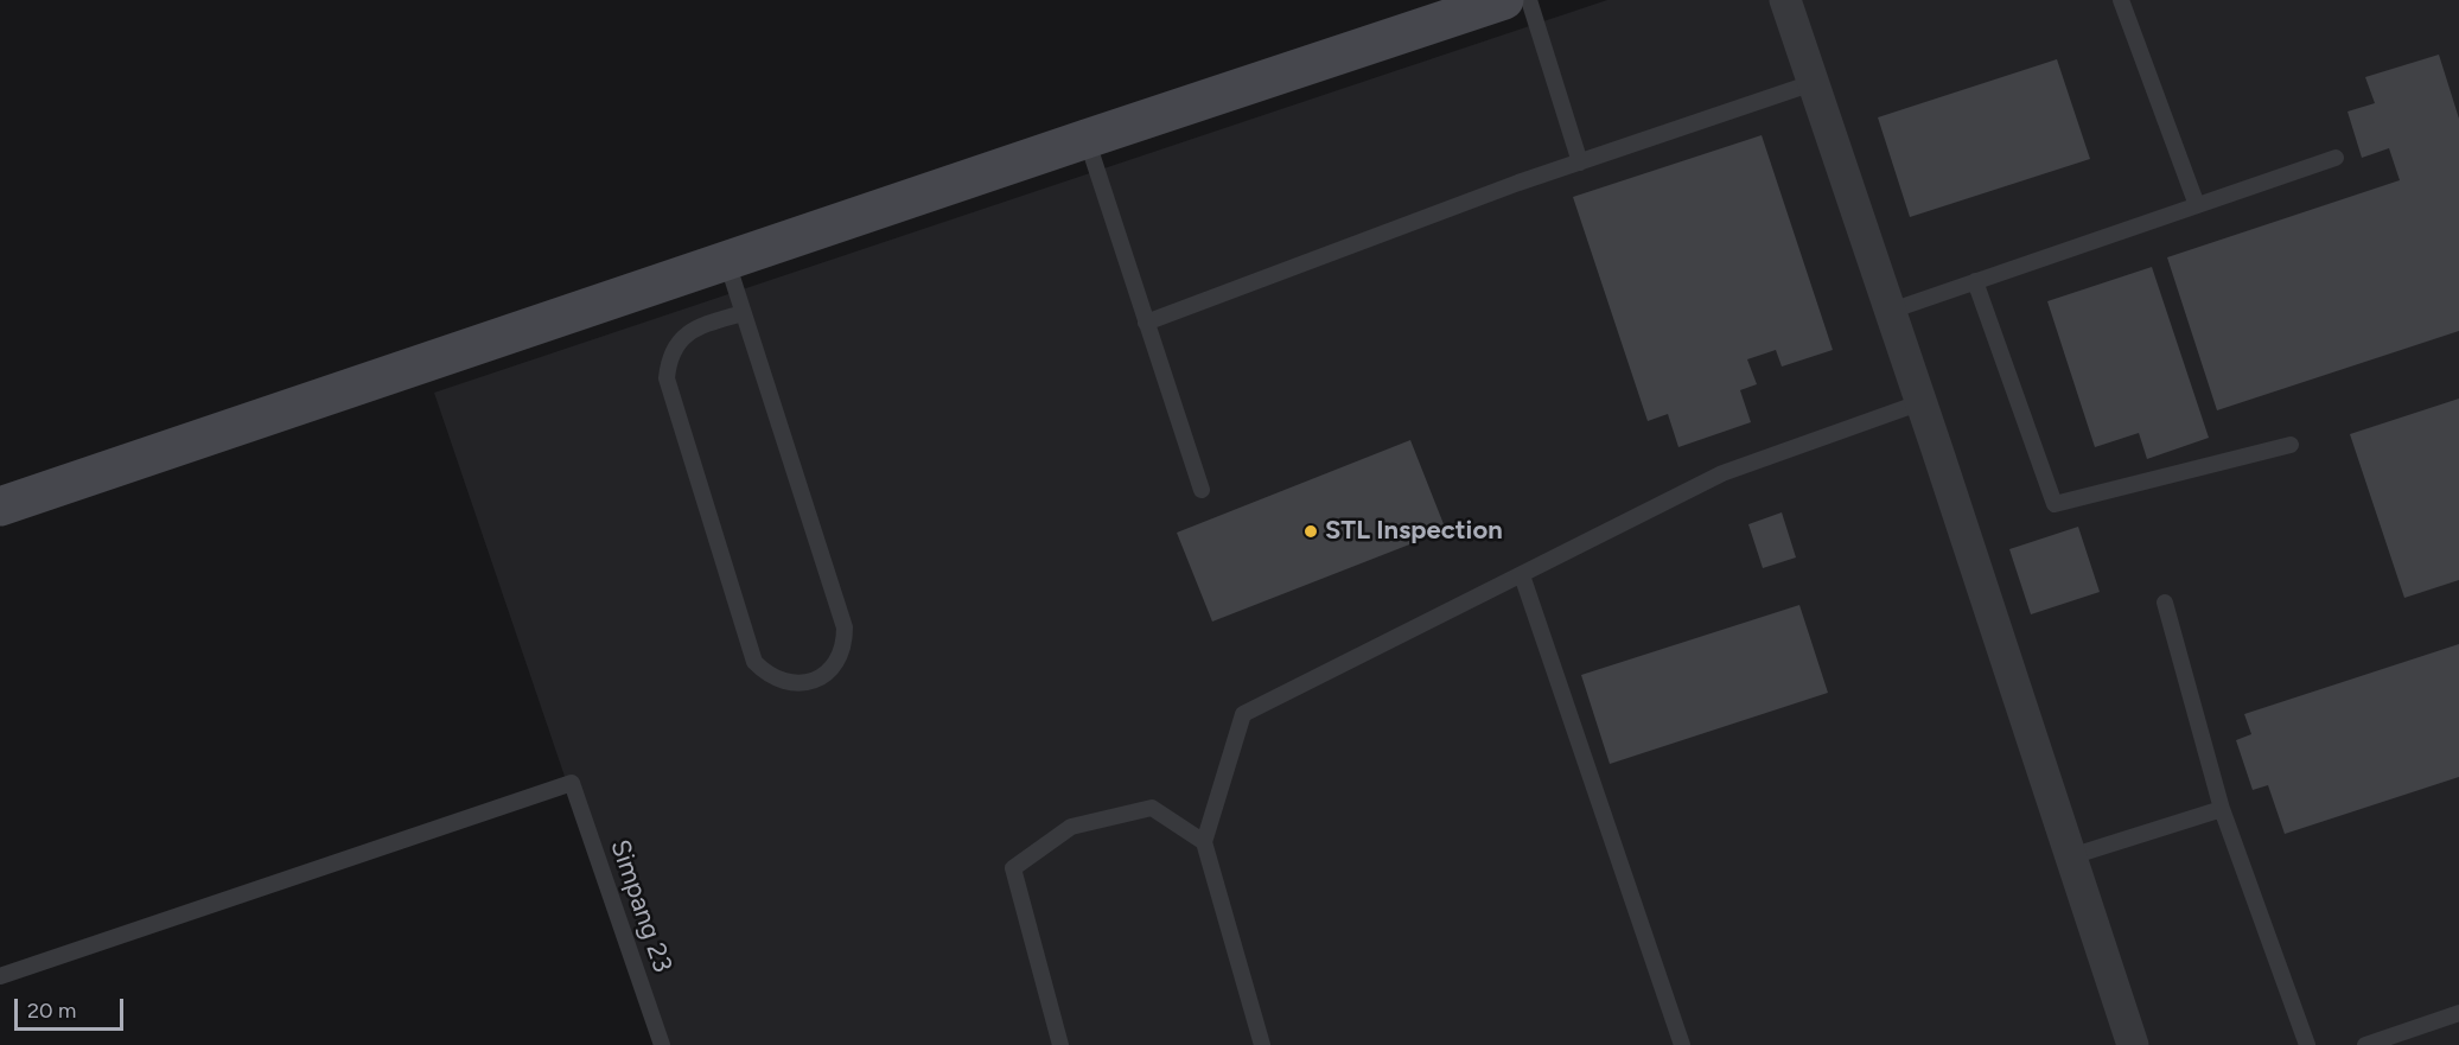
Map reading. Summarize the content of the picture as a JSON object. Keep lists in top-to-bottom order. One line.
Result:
{"streets":{"lane":["Simpang 23"]},"places":["STL Inspection"],"scale_bar":"20 m"}
